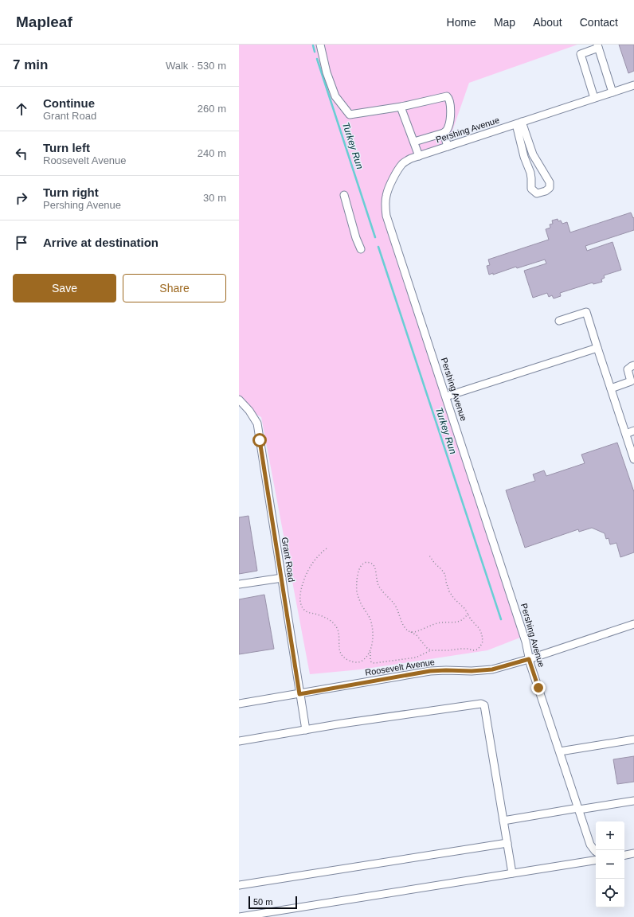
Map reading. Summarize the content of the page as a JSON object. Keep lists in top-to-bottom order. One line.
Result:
{"streets":{"street":["Pershing Avenue","Grant Road","Roosevelt Avenue"]},"crossings":[["Pershing Avenue","Roosevelt Avenue"],["Grant Road","Roosevelt Avenue"]],"water":["Turkey Run"],"scale_bar":"50 m","page":{"header":"Mapleaf","nav":["Home","Map","About","Contact"],"heading":["7 min","Walk · 530 m"],"list":[["Continue","Grant Road","260 m"],["Turn left","Roosevelt Avenue","240 m"],["Turn right","Pershing Avenue","30 m"],"Arrive at destination"],"buttons":["Save","Share"],"map_buttons":["+","−"],"scale":"50 m"}}
